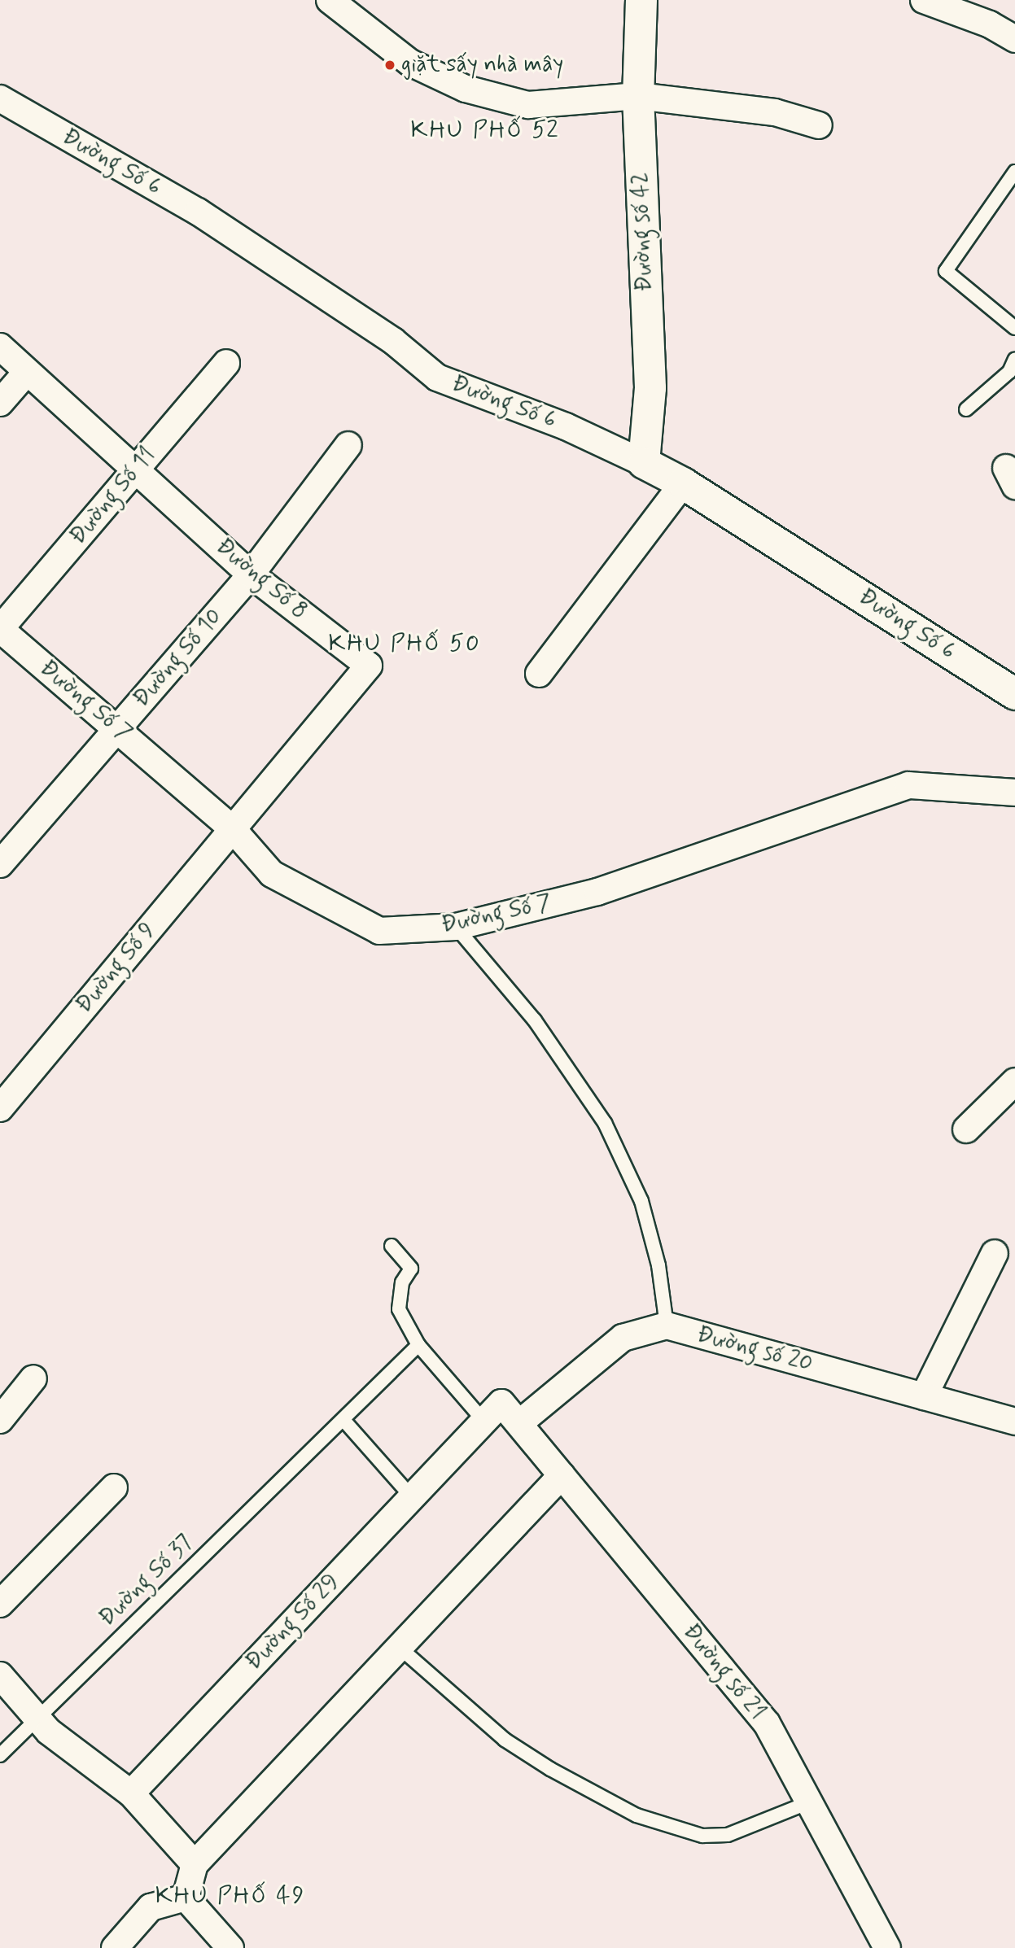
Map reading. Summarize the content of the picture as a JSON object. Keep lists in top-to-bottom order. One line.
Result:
{"streets":{"street":["Đường Số 6","Đường số 42","Đường Số 11","Đường Số 8","Đường Số 10","Đường Số 7","Đường Số 9","Đường số 20","Đường Số 29","Đường số 21"],"lane":["Đường Số 37"]},"crossings":[["Đường Số 6","Đường số 42"],["Đường Số 11","Đường Số 8"],["Đường Số 11","Đường Số 7"],["Đường Số 8","Đường Số 10"],["Đường Số 8","Đường Số 7"],["Đường Số 8","Đường Số 9"],["Đường Số 10","Đường Số 7"],["Đường Số 7","Đường Số 9"],["Đường số 20","Đường Số 29"],["Đường số 20","Đường số 21"],["Đường Số 29","Đường số 21"]],"districts":["KHU PHỐ 52","KHU PHỐ 50","KHU PHỐ 49"],"places":["giặt sấy nhà mây"]}
